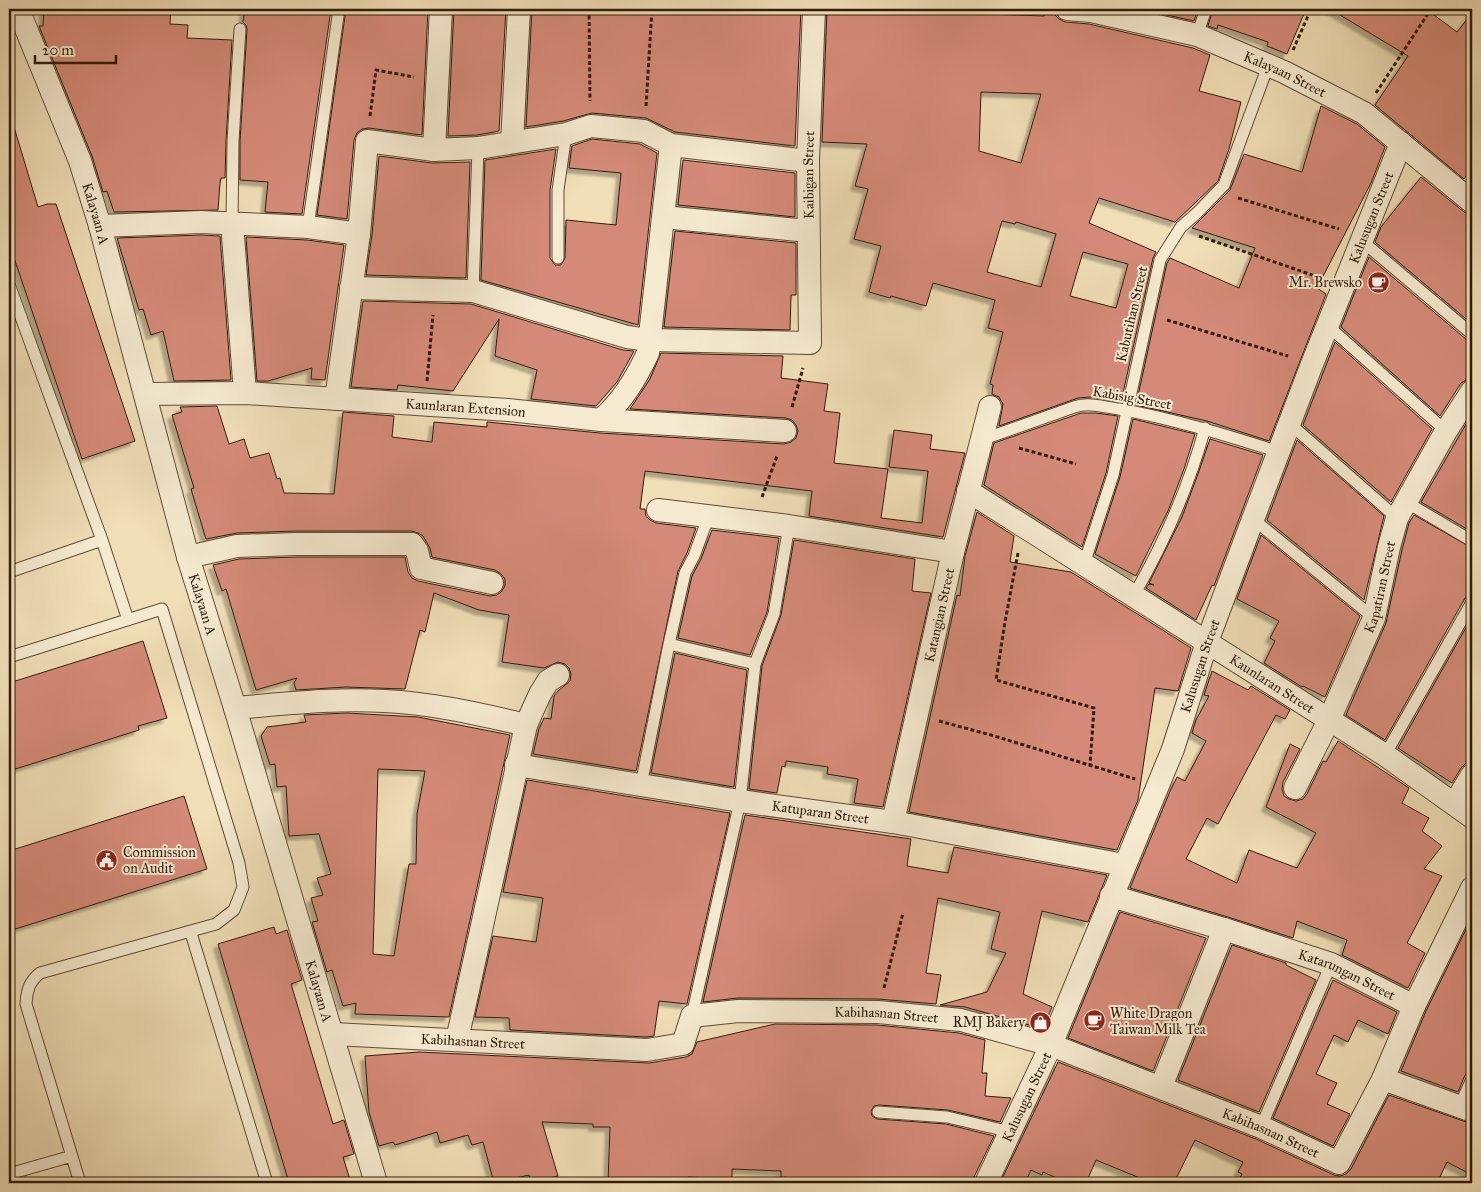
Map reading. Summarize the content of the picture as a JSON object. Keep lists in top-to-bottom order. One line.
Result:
{"streets":{"street":["Kalayaan Street","Kaibigan Street","Kalayaan A","Kalusugan Street","Kaunlaran Extension","Kapatiran Street","Katangian Street","Kaunlaran Street","Katuparan Street","Katarungan Street","Kabihasnan Street"],"lane":["Kabutihan Street","Kabisig Street"]},"crossings":[["Kalayaan Street","Kalusugan Street"],["Kalayaan Street","Kabutihan Street"],["Kalayaan A","Kaunlaran Extension"],["Kalayaan A","Kabihasnan Street"],["Kalusugan Street","Kabisig Street"],["Kalusugan Street","Kaunlaran Street"],["Kalusugan Street","Katuparan Street"],["Kalusugan Street","Katarungan Street"],["Kalusugan Street","Kabihasnan Street"],["Kabutihan Street","Kabisig Street"],["Kabutihan Street","Kaunlaran Street"],["Kabisig Street","Katangian Street"],["Kapatiran Street","Kaunlaran Street"],["Katangian Street","Kaunlaran Street"],["Katangian Street","Katuparan Street"]],"places":{"cafe":["Mr. Brewsko","White Dragon Taiwan Milk Tea"],"public building":["Commission on Audit"],"shop":["RMJ Bakery"]},"scale_bar":"20 m"}
